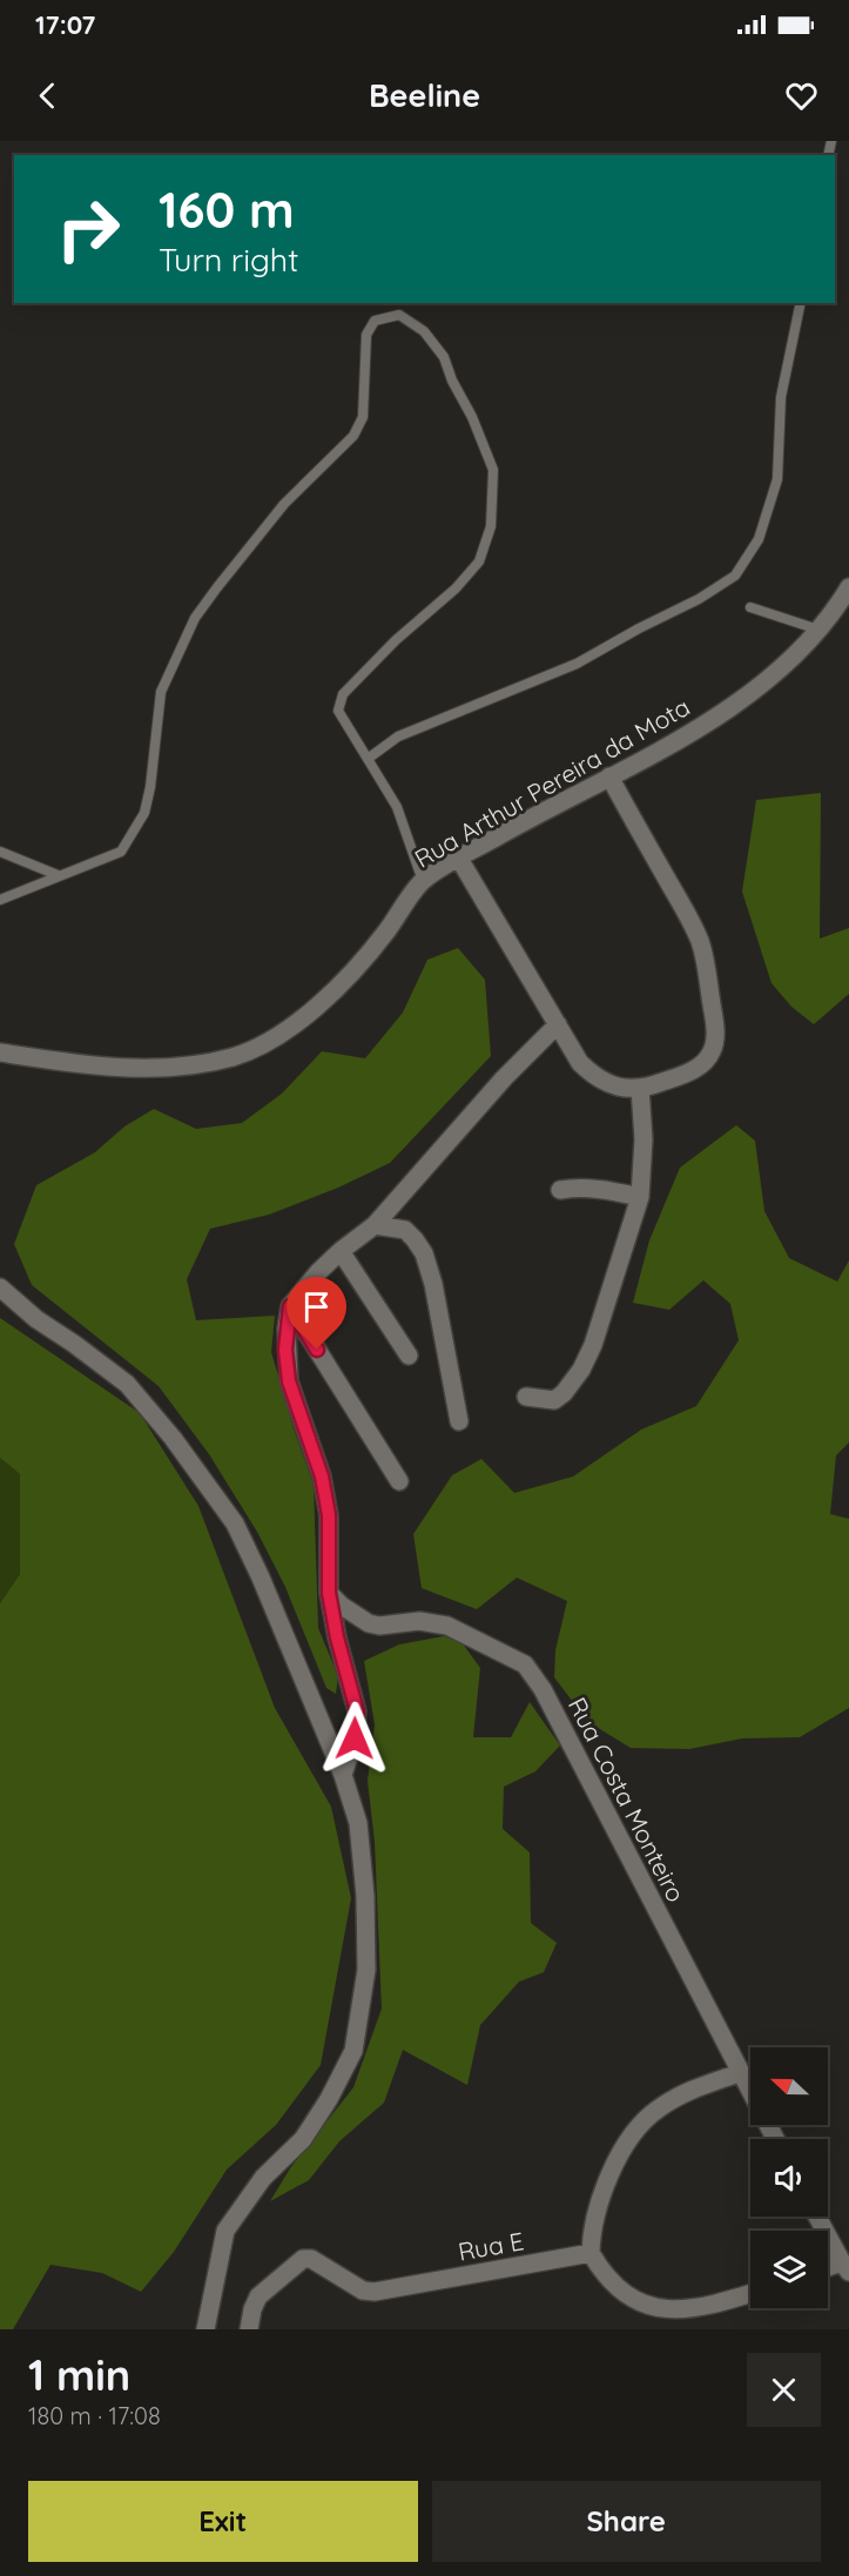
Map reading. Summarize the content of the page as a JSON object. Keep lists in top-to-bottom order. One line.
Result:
{"streets":{"street":["Rua Arthur Pereira da Mota","Rua Costa Monteiro","Rua E"]},"north":"left","page":{"status":"17:07","header":"Beeline","turn":["160 m","Turn right"],"heading":["1 min","180 m · 17:08"],"buttons":["Exit","Share"]}}
